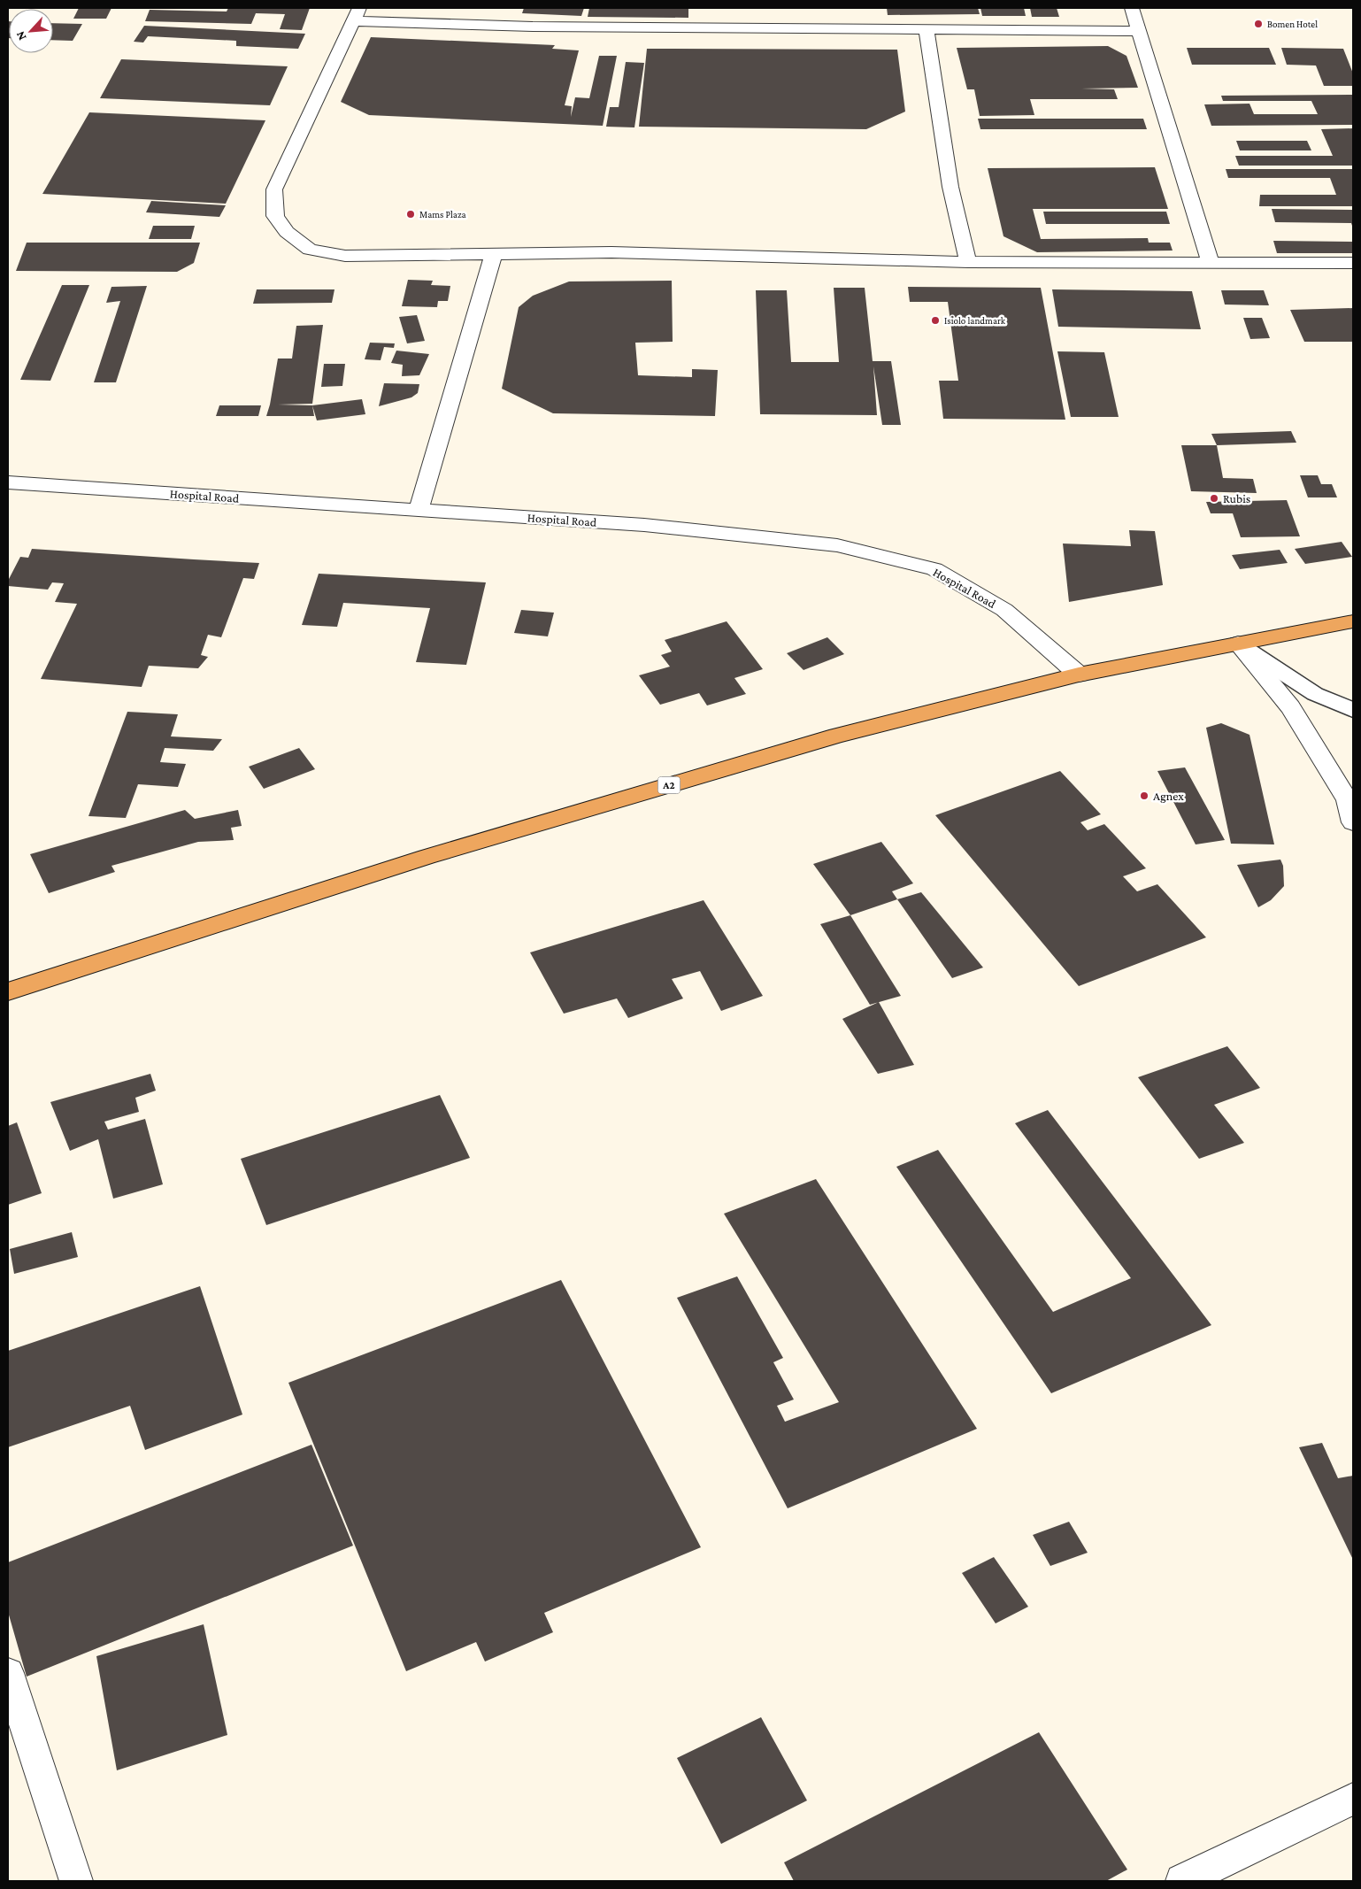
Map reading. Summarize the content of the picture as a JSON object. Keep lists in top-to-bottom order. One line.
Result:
{"streets":{"highway":["A2"],"street":["Hospital Road"]},"crossings":[["Hospital Road","A2"]],"places":["Bomen Hotel","Mams Plaza","Isiolo landmark","Rubis","Agnex"],"north":"bottom left"}
